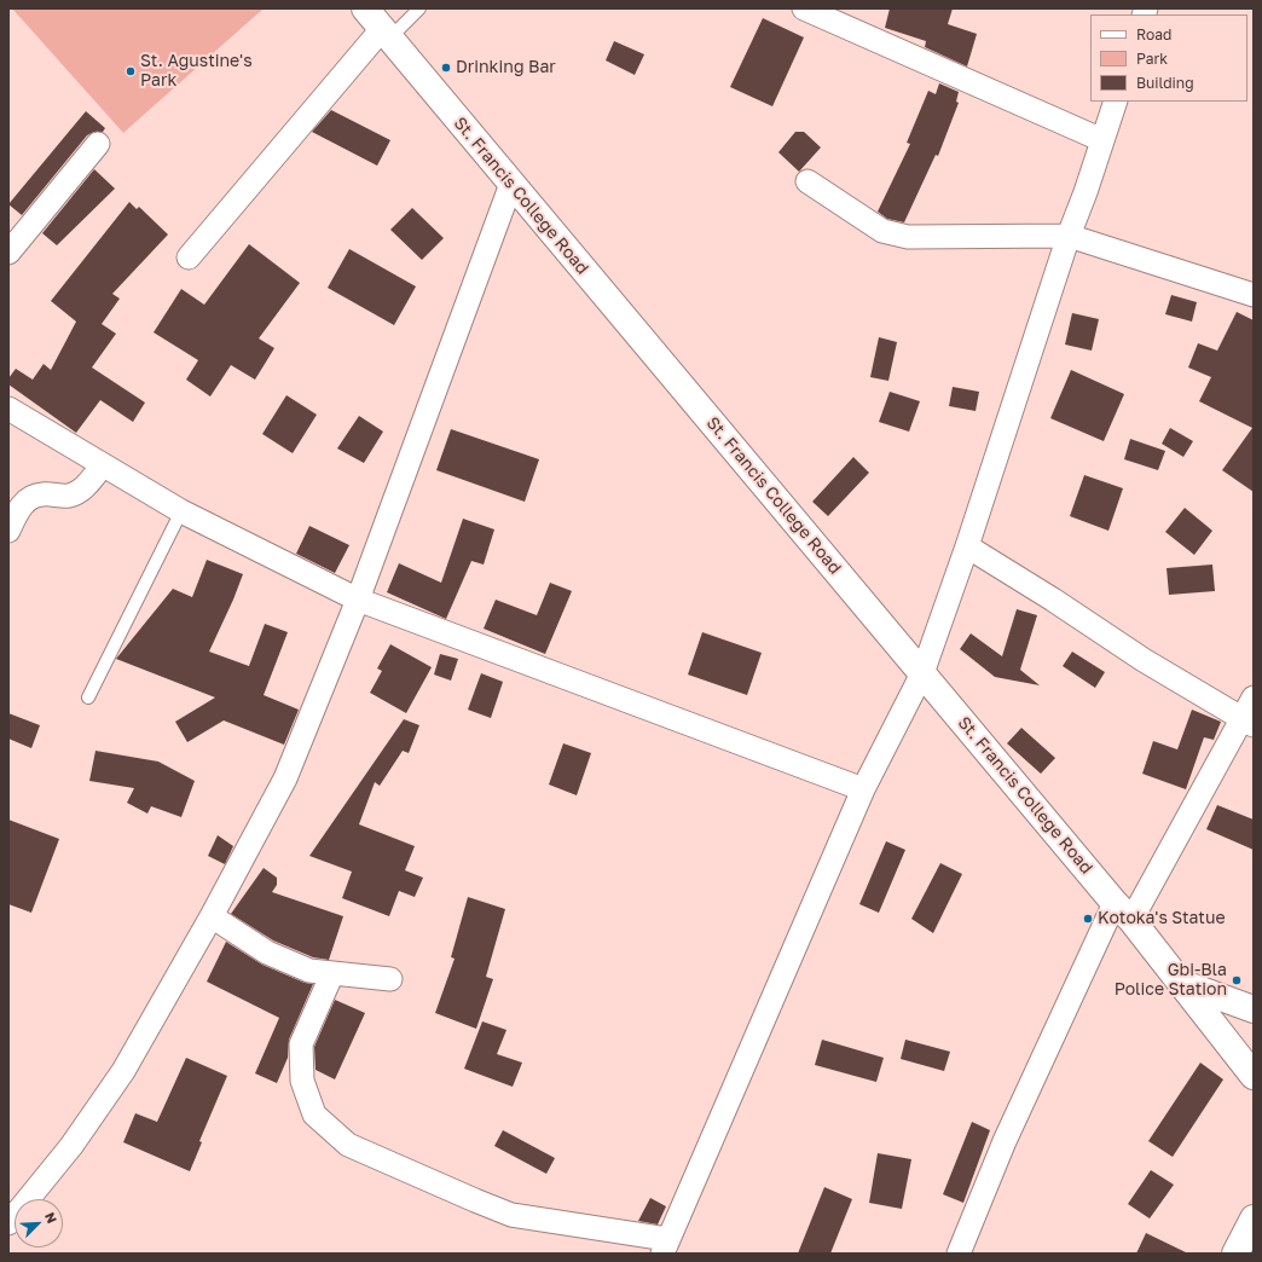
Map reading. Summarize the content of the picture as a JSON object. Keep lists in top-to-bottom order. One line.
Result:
{"streets":{"main road":["St. Francis College Road"]},"places":["Drinking Bar","St. Agustine's Park","Kotoka's Statue","Gbi-Bla Police Station"],"legend":["Road","Park","Building"],"north":"top right"}
